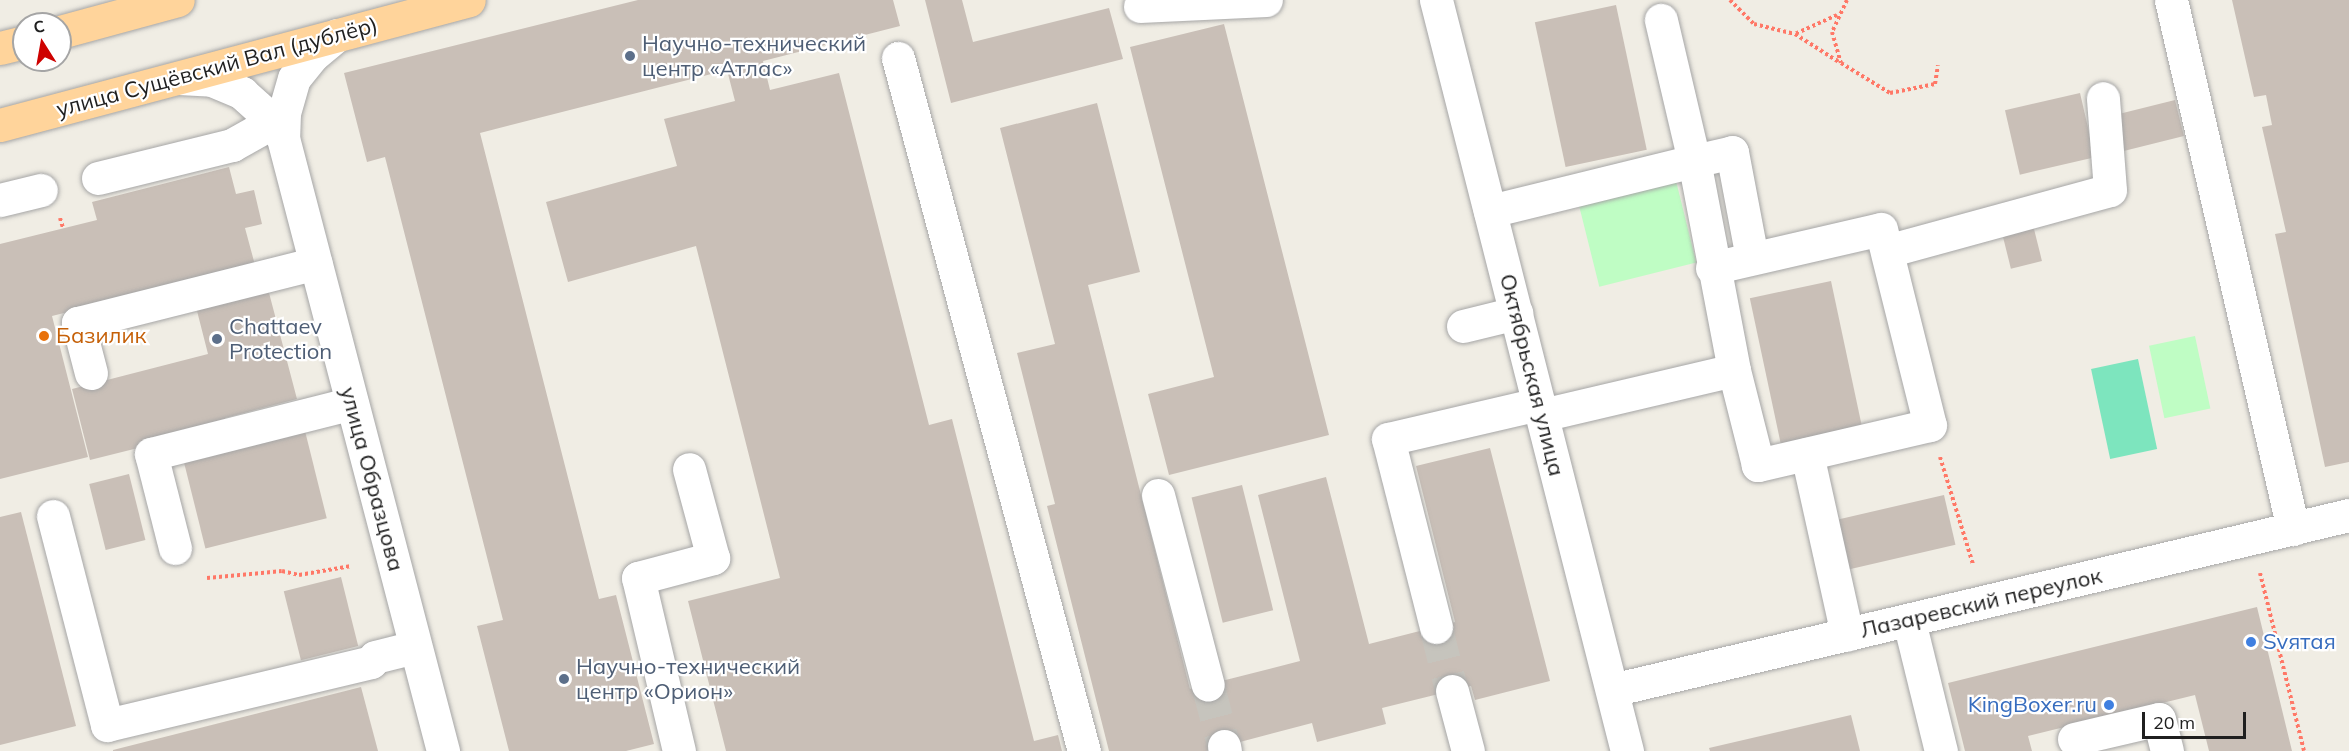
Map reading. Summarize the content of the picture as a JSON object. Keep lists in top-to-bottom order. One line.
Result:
{"streets":{"main road":["улица Сущёвский Вал (дублёр)"],"street":["Октябрьская улица","улица Образцова","Лазаревский переулок"]},"crossings":[["улица Сущёвский Вал (дублёр)","улица Образцова"],["Октябрьская улица","Лазаревский переулок"]],"places":["Научно-технический центр «Атлас»","Базилик","Chattaev Protection","Svятая","Научно-технический центр «Орион»","KingBoxer.ru"],"scale_bar":"20 m","north":"top"}
